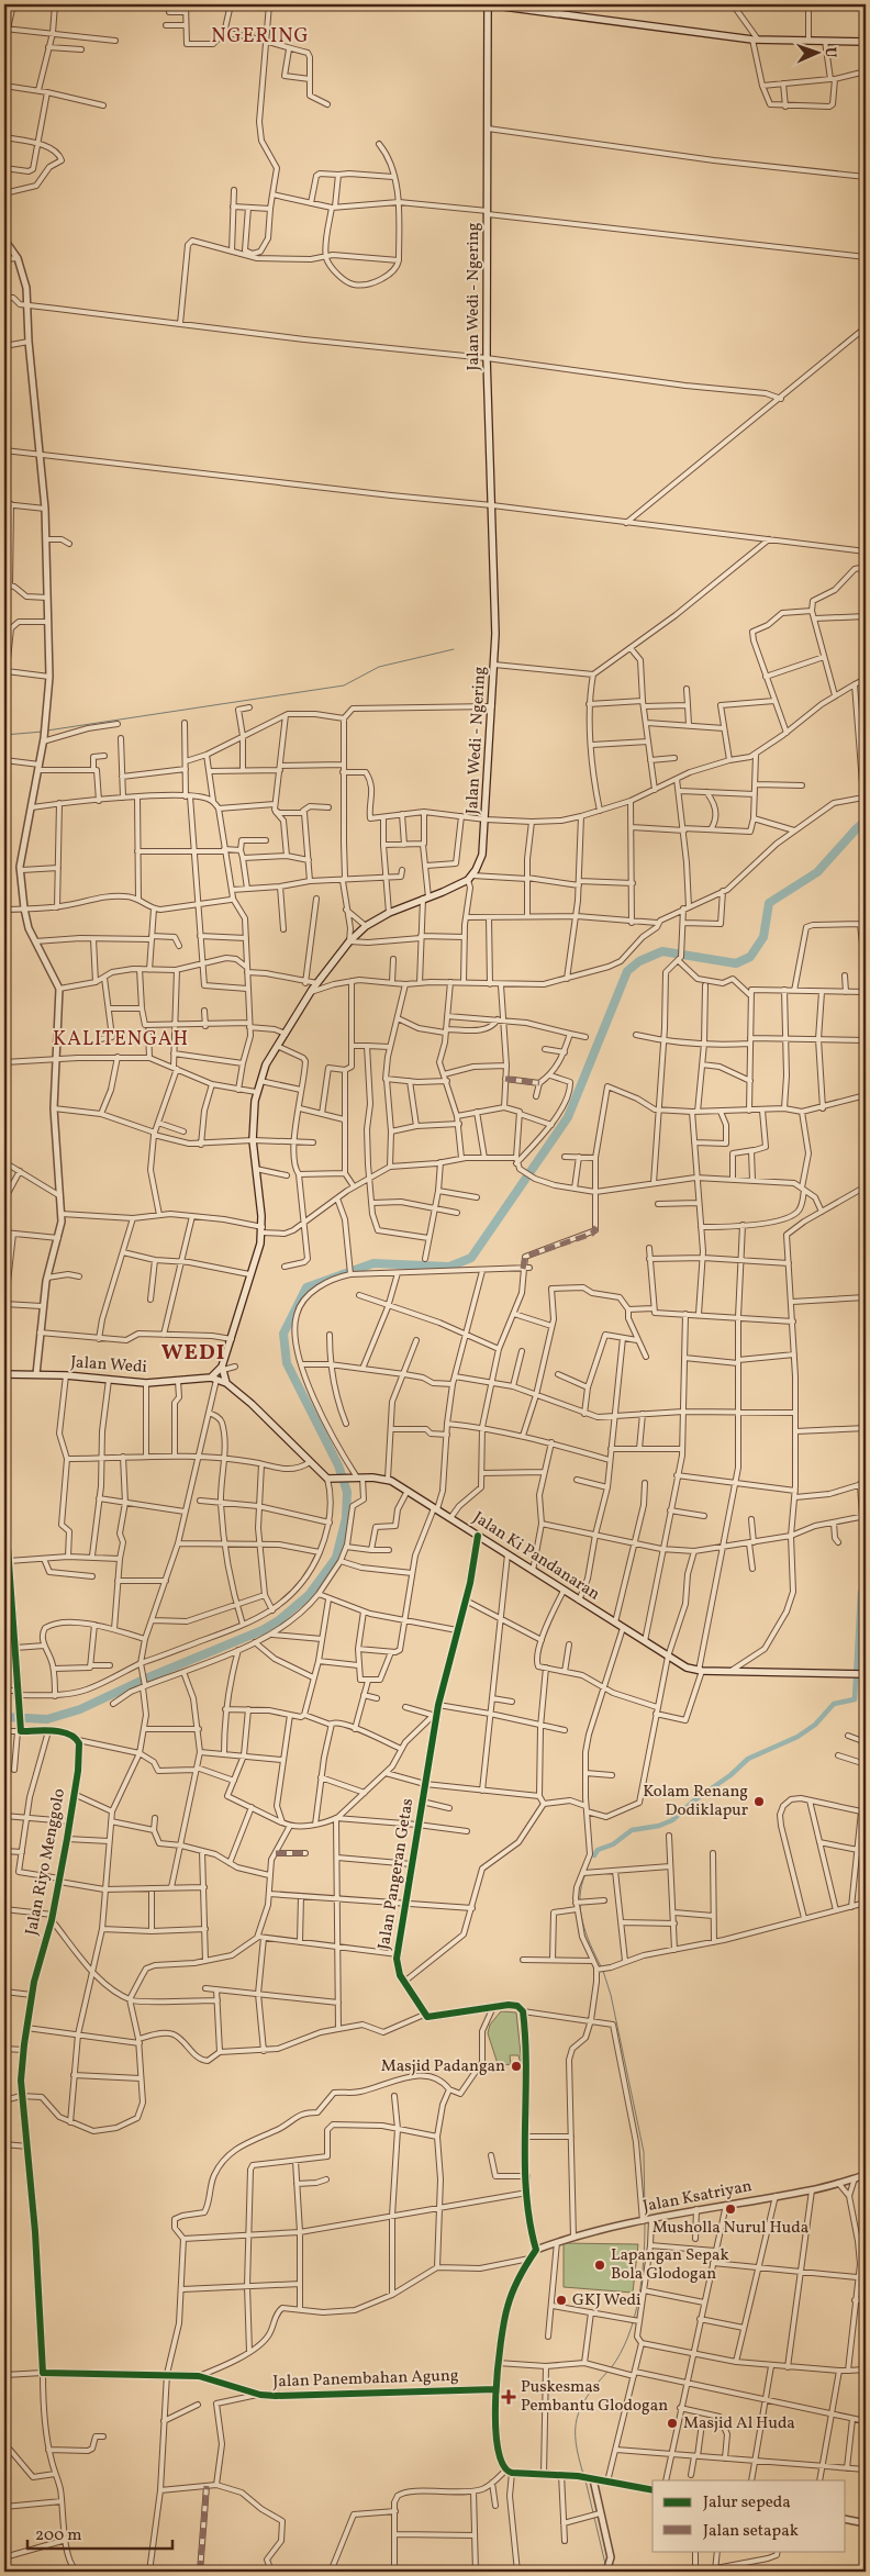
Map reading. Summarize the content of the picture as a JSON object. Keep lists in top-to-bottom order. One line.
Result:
{"streets":{"main road":["Jalan Wedi - Ngering","Jalan Wedi","Jalan Ki Pandanaran"],"street":["Jalan Riyo Menggolo","Jalan Pangeran Getas","Jalan Ksatriyan","Jalan Panembahan Agung"]},"crossings":[["Jalan Ki Pandanaran","Jalan Pangeran Getas"],["Jalan Riyo Menggolo","Jalan Panembahan Agung"]],"districts":["NGERING","KALITENGAH","WEDI"],"places":{"other":["Kolam Renang Dodiklapur","Masjid Padangan","Musholla Nurul Huda","Lapangan Sepak Bola Glodogan","GKJ Wedi","Masjid Al Huda"],"health":["Puskesmas Pembantu Glodogan"]},"legend":["Jalur sepeda","Jalan setapak"],"scale_bar":"200 m","north":"right"}
